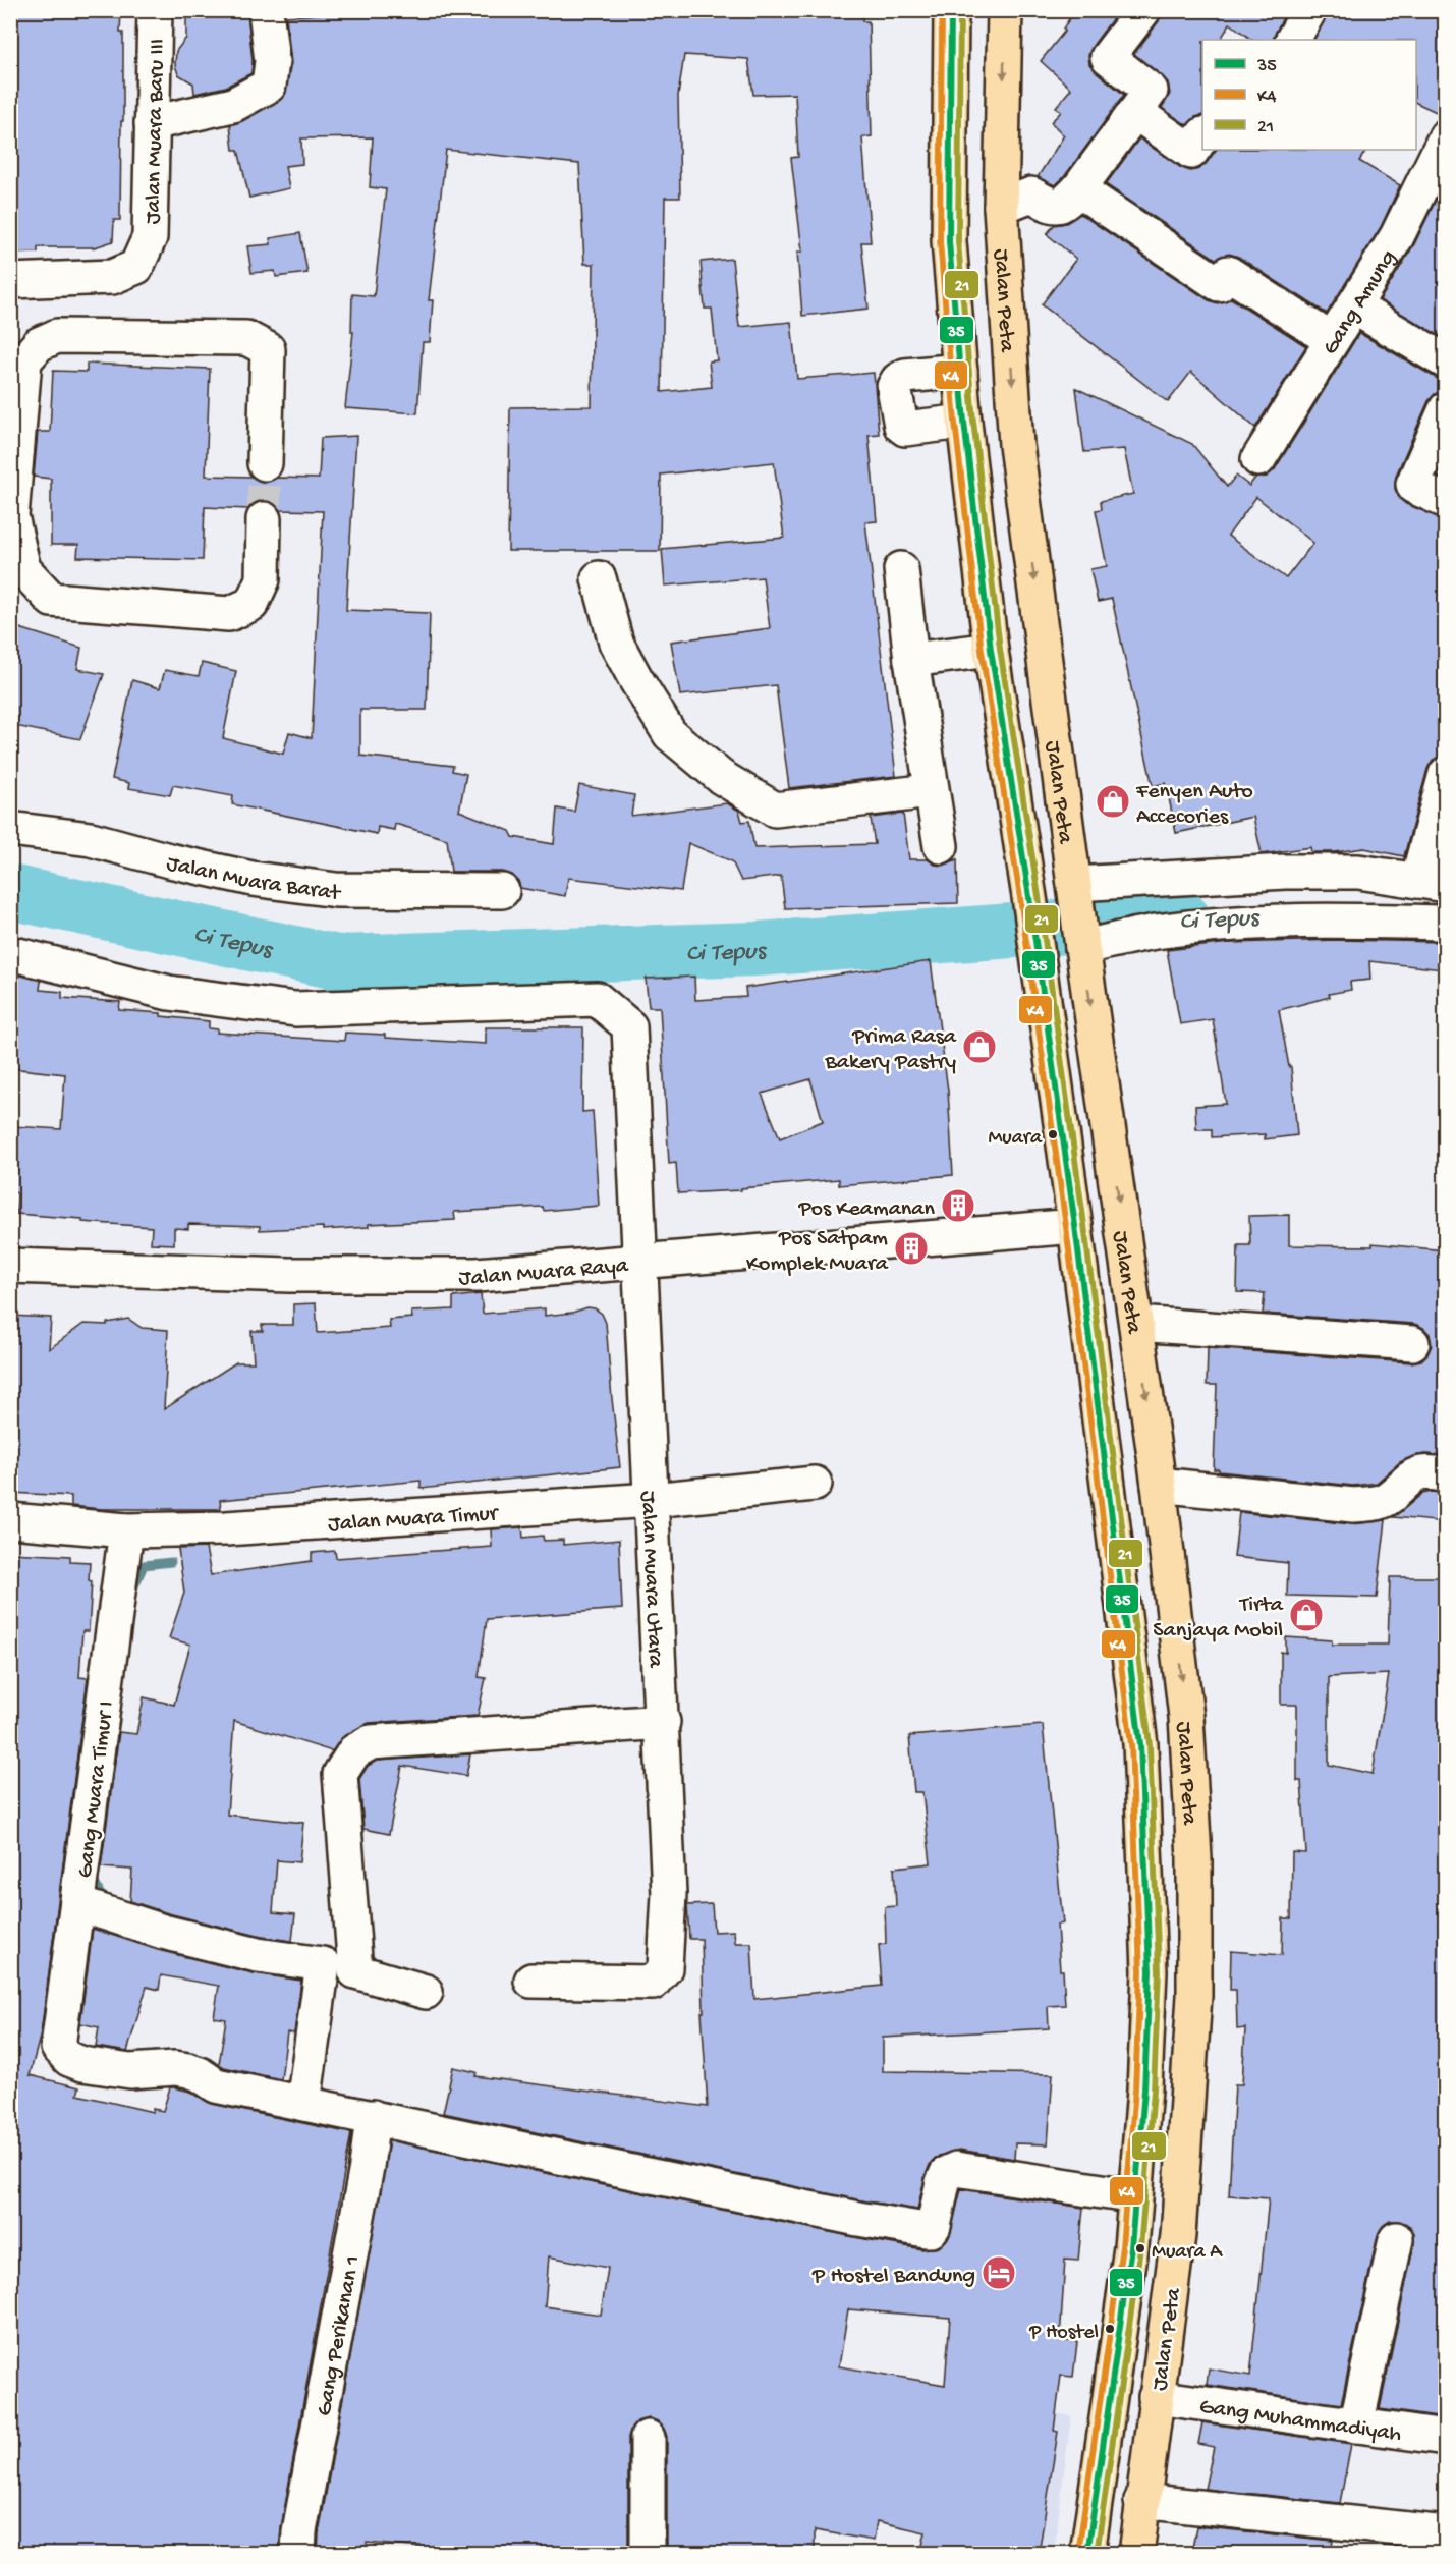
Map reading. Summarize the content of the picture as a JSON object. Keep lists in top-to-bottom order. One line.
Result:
{"streets":{"main road":["Jalan Peta"],"street":["Jalan Muara Baru III","Gang Amung","Jalan Muara Barat","Jalan Muara Raya","Jalan Muara Timur","Jalan Muara Utara","Gang Muara Timur I","Gang Perikanan 1","Gang Muhammadiyah"]},"crossings":[["Jalan Peta","Jalan Muara Raya"],["Jalan Peta","Gang Muhammadiyah"],["Jalan Muara Raya","Jalan Muara Utara"],["Jalan Muara Timur","Jalan Muara Utara"],["Jalan Muara Timur","Gang Muara Timur I"]],"water":["Ci Tepus"],"places":{"shop":["Fenyen Auto Accecories","Prima Rasa Bakery Pastry","Tirta Sanjaya Mobil"],"other":["Muara","Muara A","P Hostel"],"building":["Pos Keamanan","Pos Satpam Komplek Muara"],"hotel":["P Hostel Bandung"]},"lines":["transit line 35","transit line K4","transit line 21"],"legend":["35","K4","21"]}
